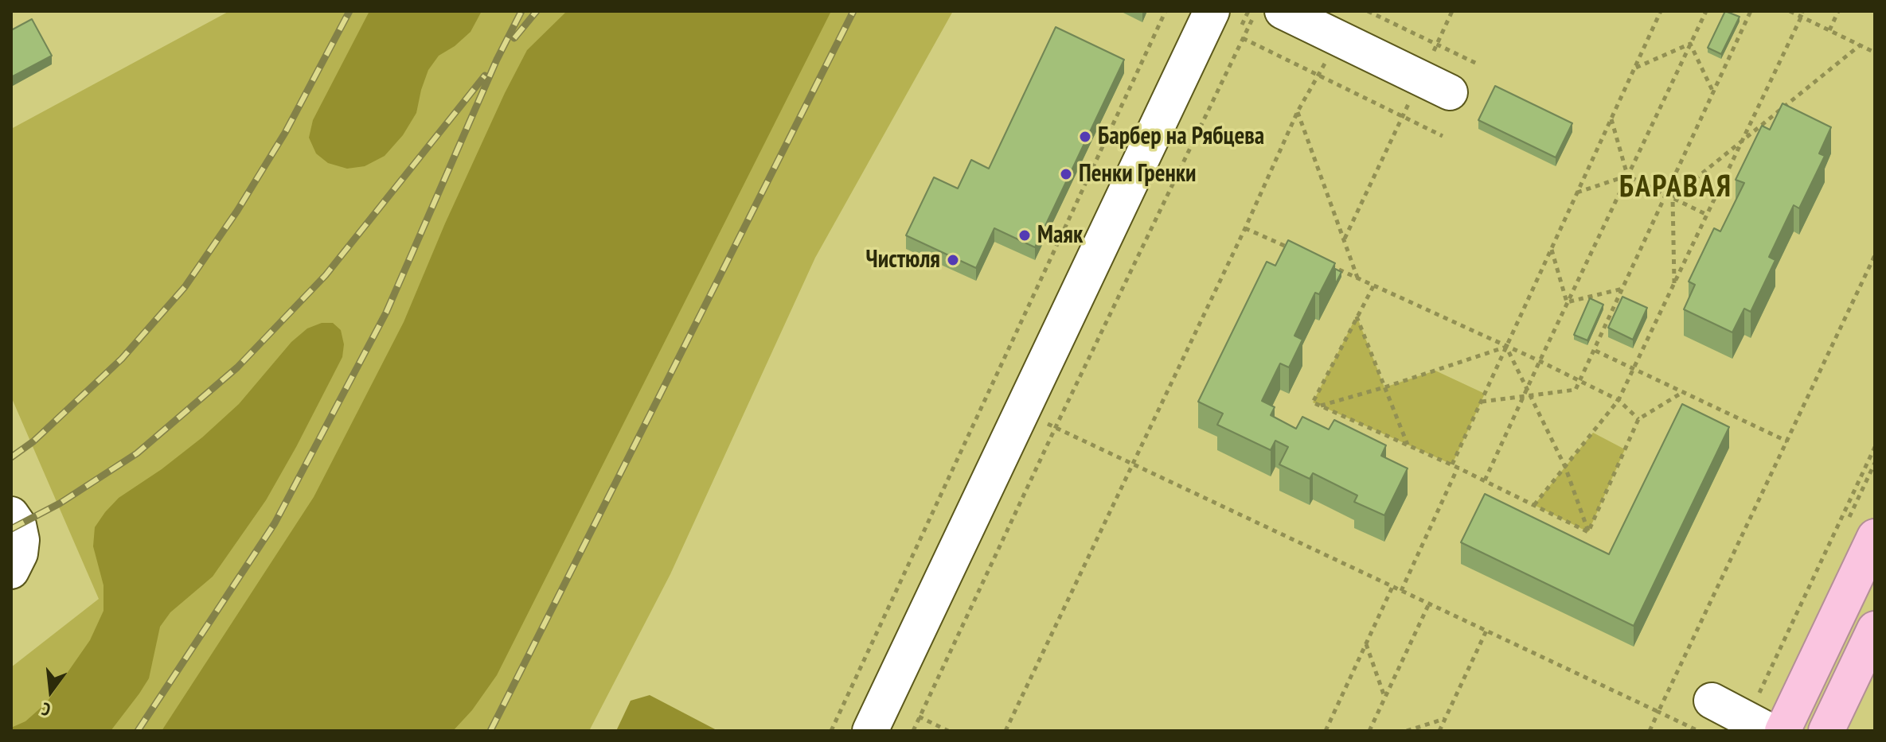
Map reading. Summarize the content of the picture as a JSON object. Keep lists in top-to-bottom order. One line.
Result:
{"districts":["БАРАВАЯ"],"places":["Барбер на Рябцева","Пенки Гренки","Маяк","Чистюля"],"north":"bottom"}
